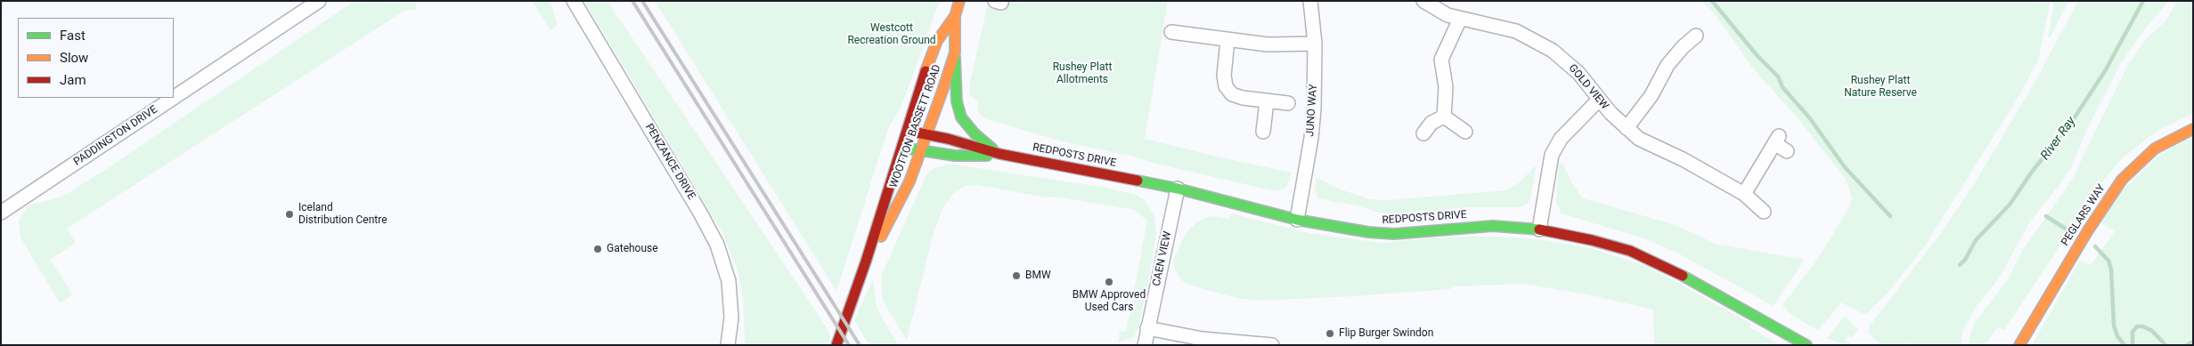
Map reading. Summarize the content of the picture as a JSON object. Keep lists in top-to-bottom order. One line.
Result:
{"streets":{"main road":["WOOTTON BASSETT ROAD","REDPOSTS DRIVE","PEGLARS WAY"],"street":["GOLD VIEW","JUNO WAY","PADDINGTON DRIVE","PENZANCE DRIVE","CAEN VIEW"]},"crossings":[["JUNO WAY","REDPOSTS DRIVE"],["WOOTTON BASSETT ROAD","REDPOSTS DRIVE"],["REDPOSTS DRIVE","CAEN VIEW"]],"water":["River Ray"],"parks":["Westcott Recreation Ground","Rushey Platt Allotments","Rushey Platt Nature Reserve"],"places":["Iceland Distribution Centre","Gatehouse","BMW","BMW Approved Used Cars","Flip Burger Swindon"],"legend":["Fast","Slow","Jam"]}
